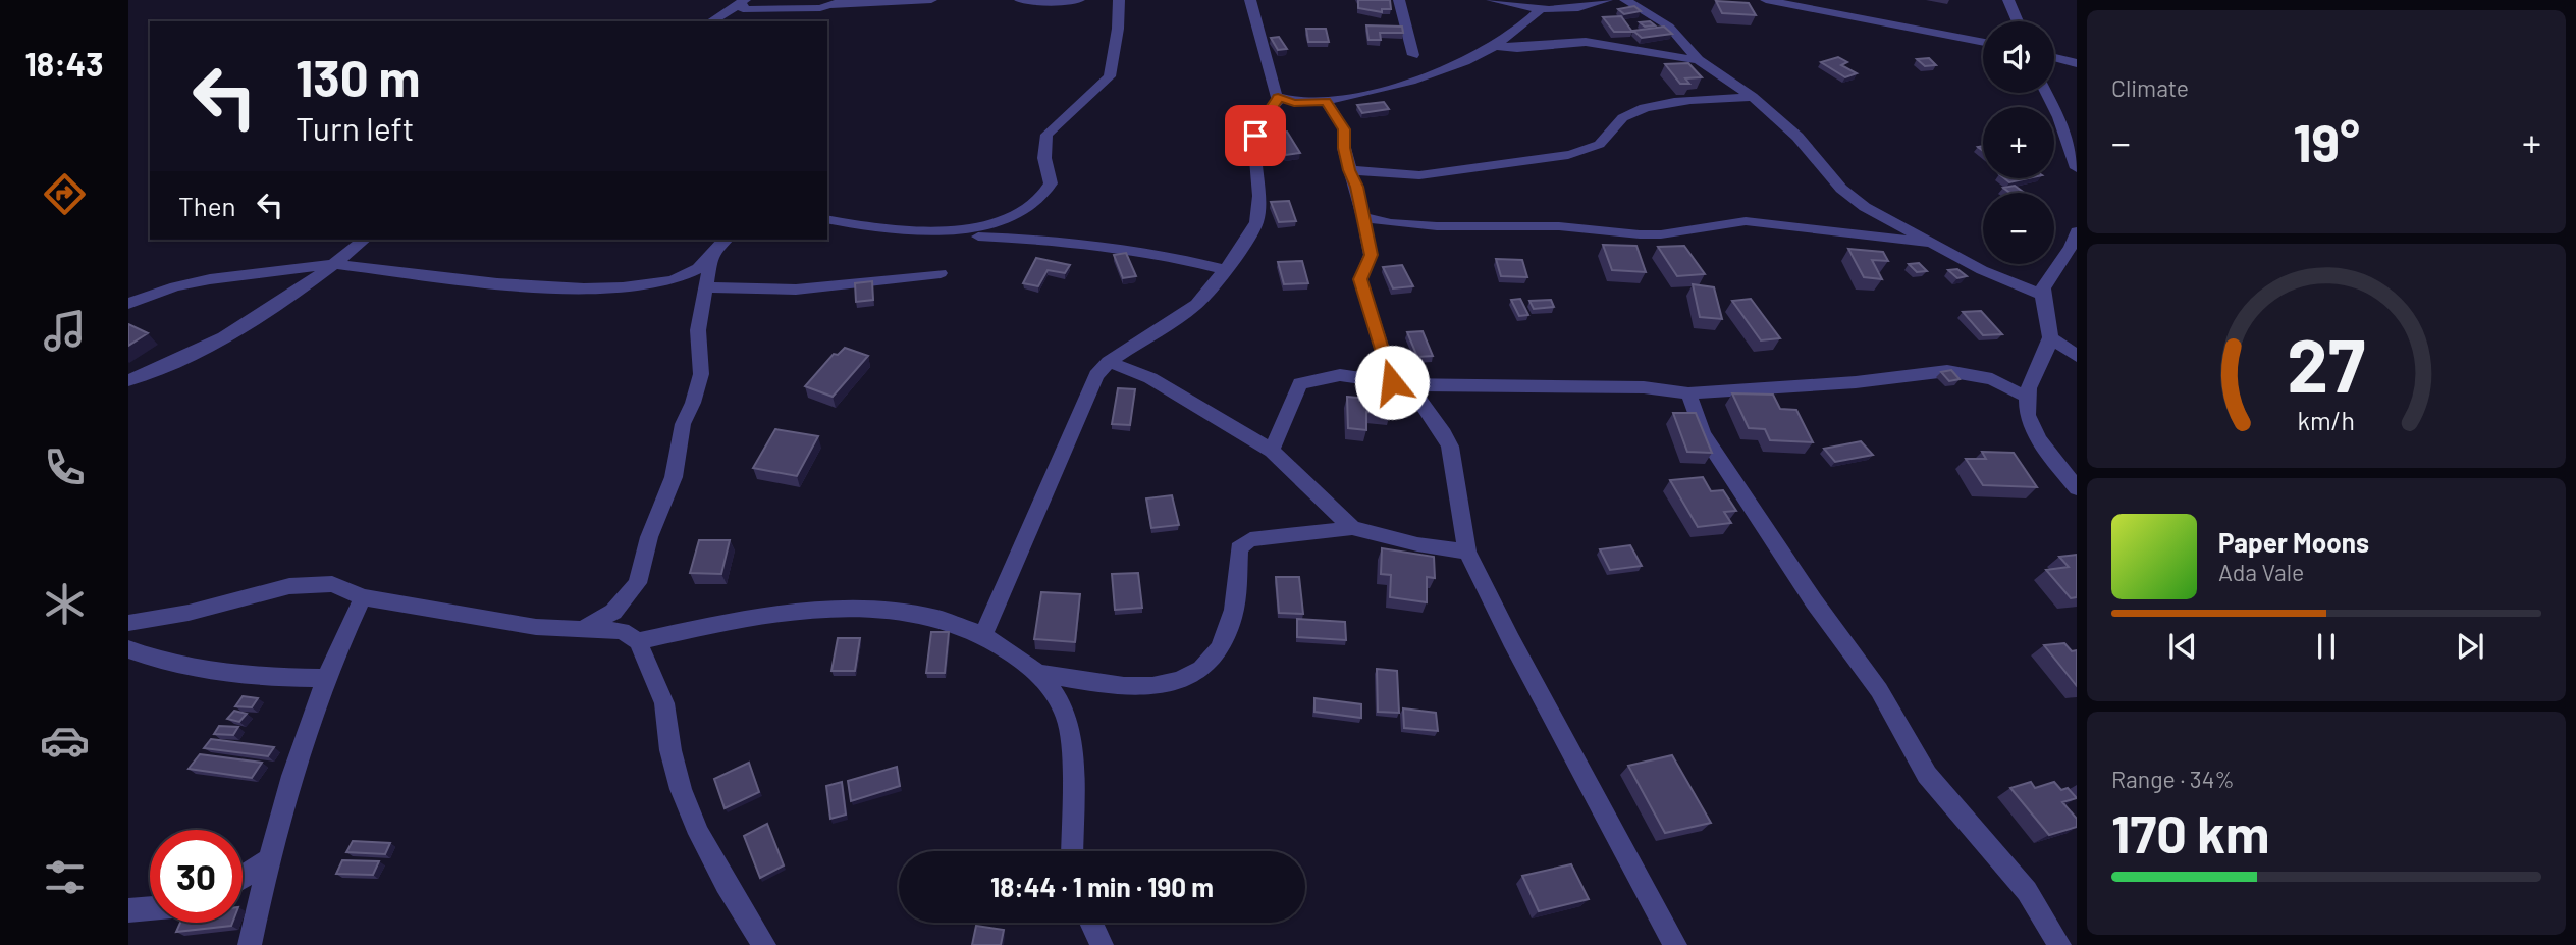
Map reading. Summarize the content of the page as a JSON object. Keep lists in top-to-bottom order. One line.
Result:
{"page":{"tabs":"18:43","tile":["Climate",["Range · 34%","170 km"]],"map_buttons":["+","−"],"turn":["130 m","Turn left"],"heat":["−","19°","+"],"then":"Then","song":["Paper Moons","Ada Vale"],"limit":"30","trip":"18:44 · 1 min · 190 m","gauge":["27","km/h"]}}
